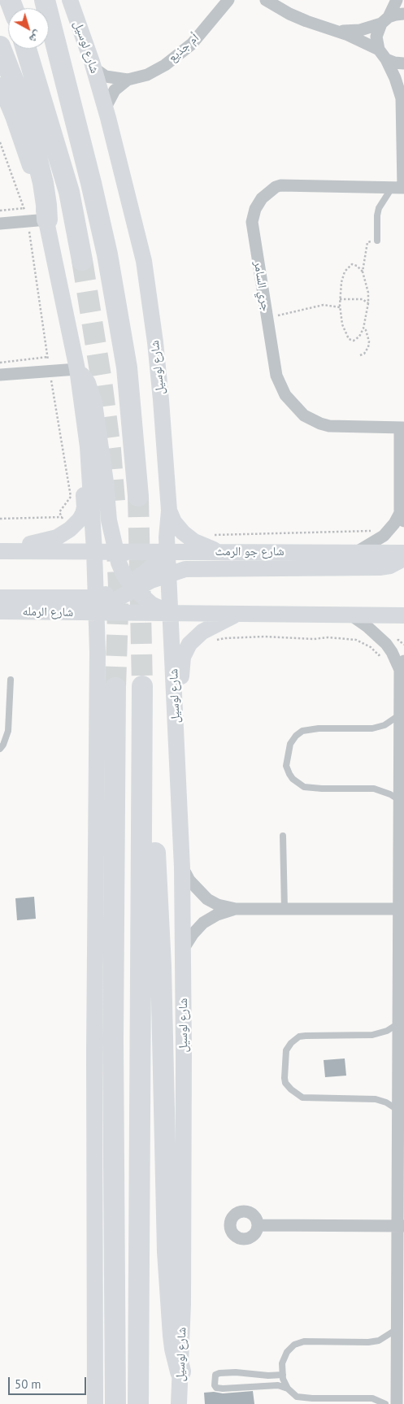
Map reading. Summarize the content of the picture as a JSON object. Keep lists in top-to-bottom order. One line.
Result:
{"streets":{"street":["شارع لوسيل","أم جذيع","جري السامر","شارع جو الرمث","شارع الرمله"]},"crossings":[["شارع لوسيل","أم جذيع"],["شارع لوسيل","شارع جو الرمث"],["جري السامر","شارع جو الرمث"]],"scale_bar":"50 m","north":"bottom right"}
